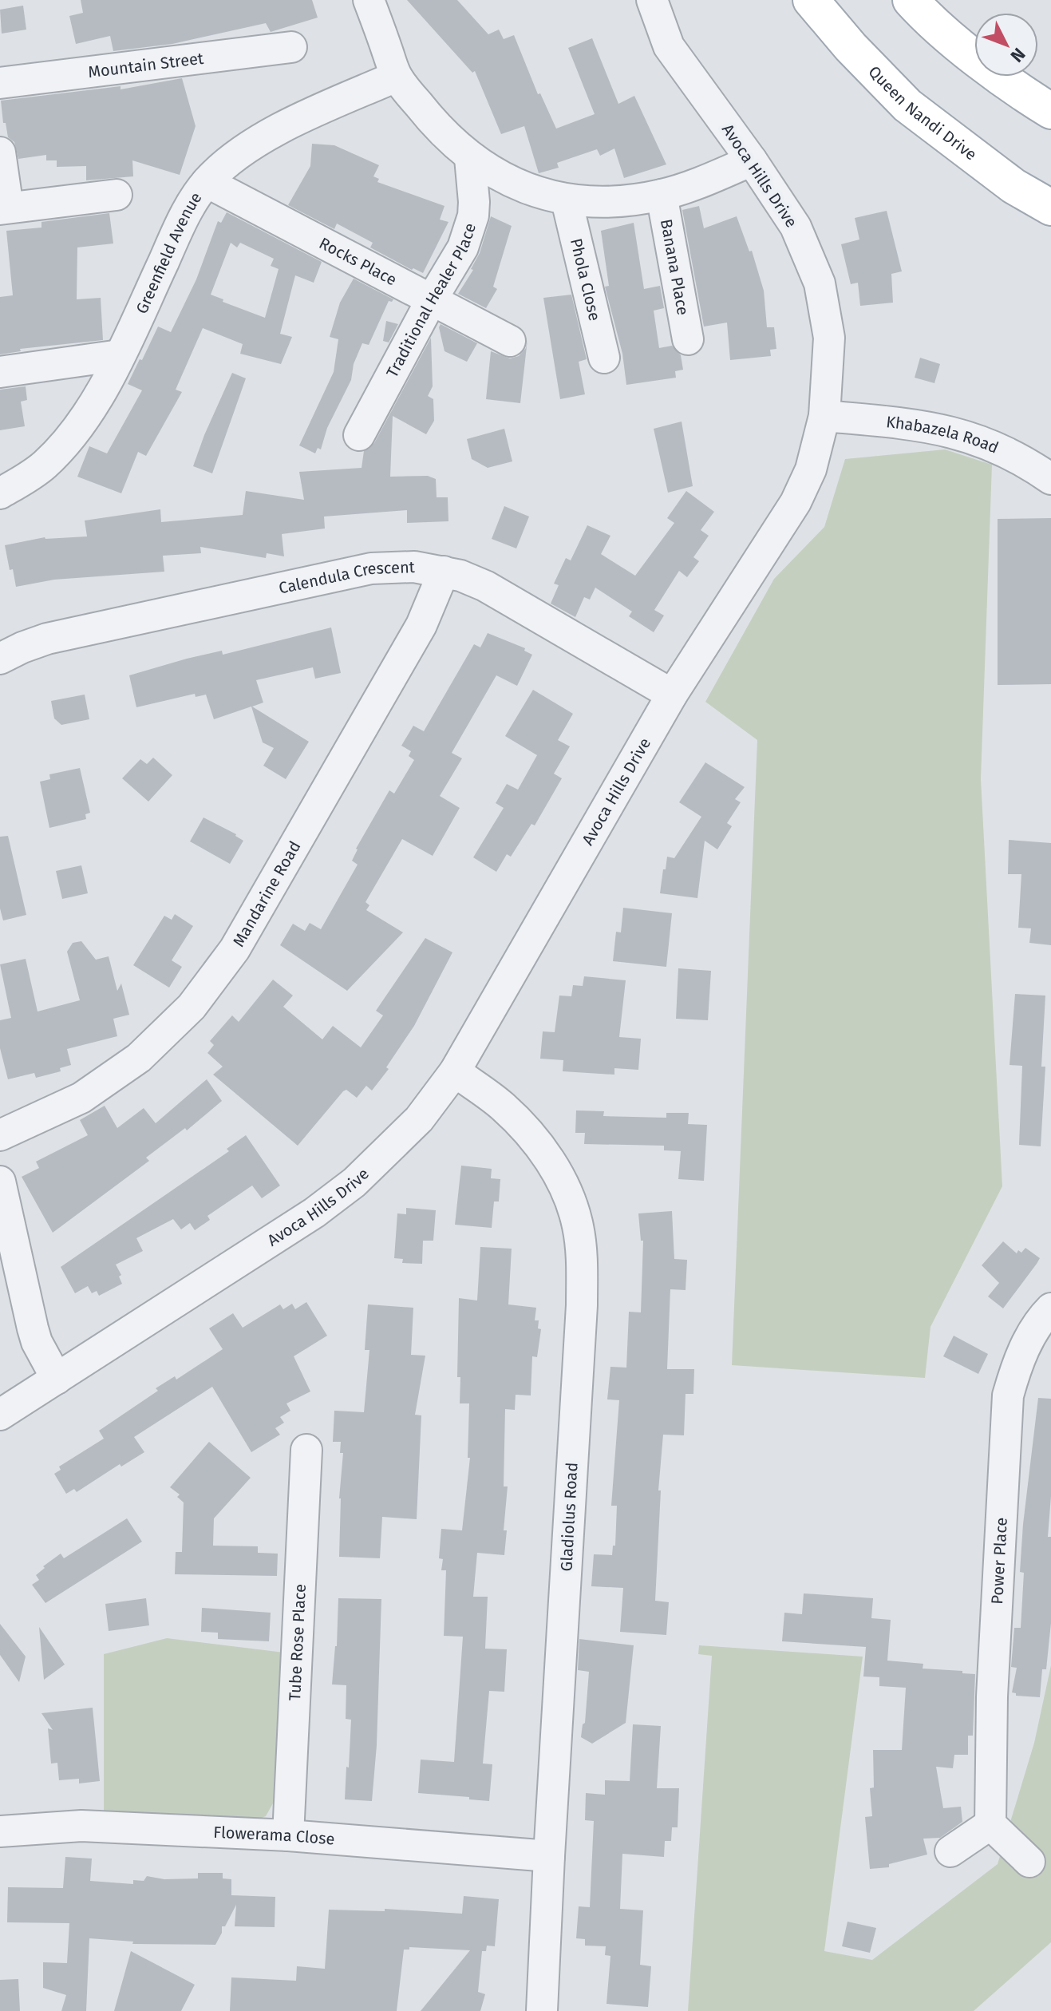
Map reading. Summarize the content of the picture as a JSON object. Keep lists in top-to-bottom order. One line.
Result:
{"streets":{"main road":["Queen Nandi Drive"],"street":["Mountain Street","Avoca Hills Drive","Greenfield Avenue","Rocks Place","Banana Place","Phola Close","Traditional Healer Place","Khabazela Road","Calendula Crescent","Mandarine Road","Gladiolus Road","Power Place","Tube Rose Place","Flowerama Close"]},"crossings":[["Avoca Hills Drive","Khabazela Road"],["Avoca Hills Drive","Calendula Crescent"],["Avoca Hills Drive","Gladiolus Road"],["Greenfield Avenue","Rocks Place"],["Rocks Place","Traditional Healer Place"],["Calendula Crescent","Mandarine Road"],["Gladiolus Road","Flowerama Close"],["Tube Rose Place","Flowerama Close"]],"north":"bottom right"}
